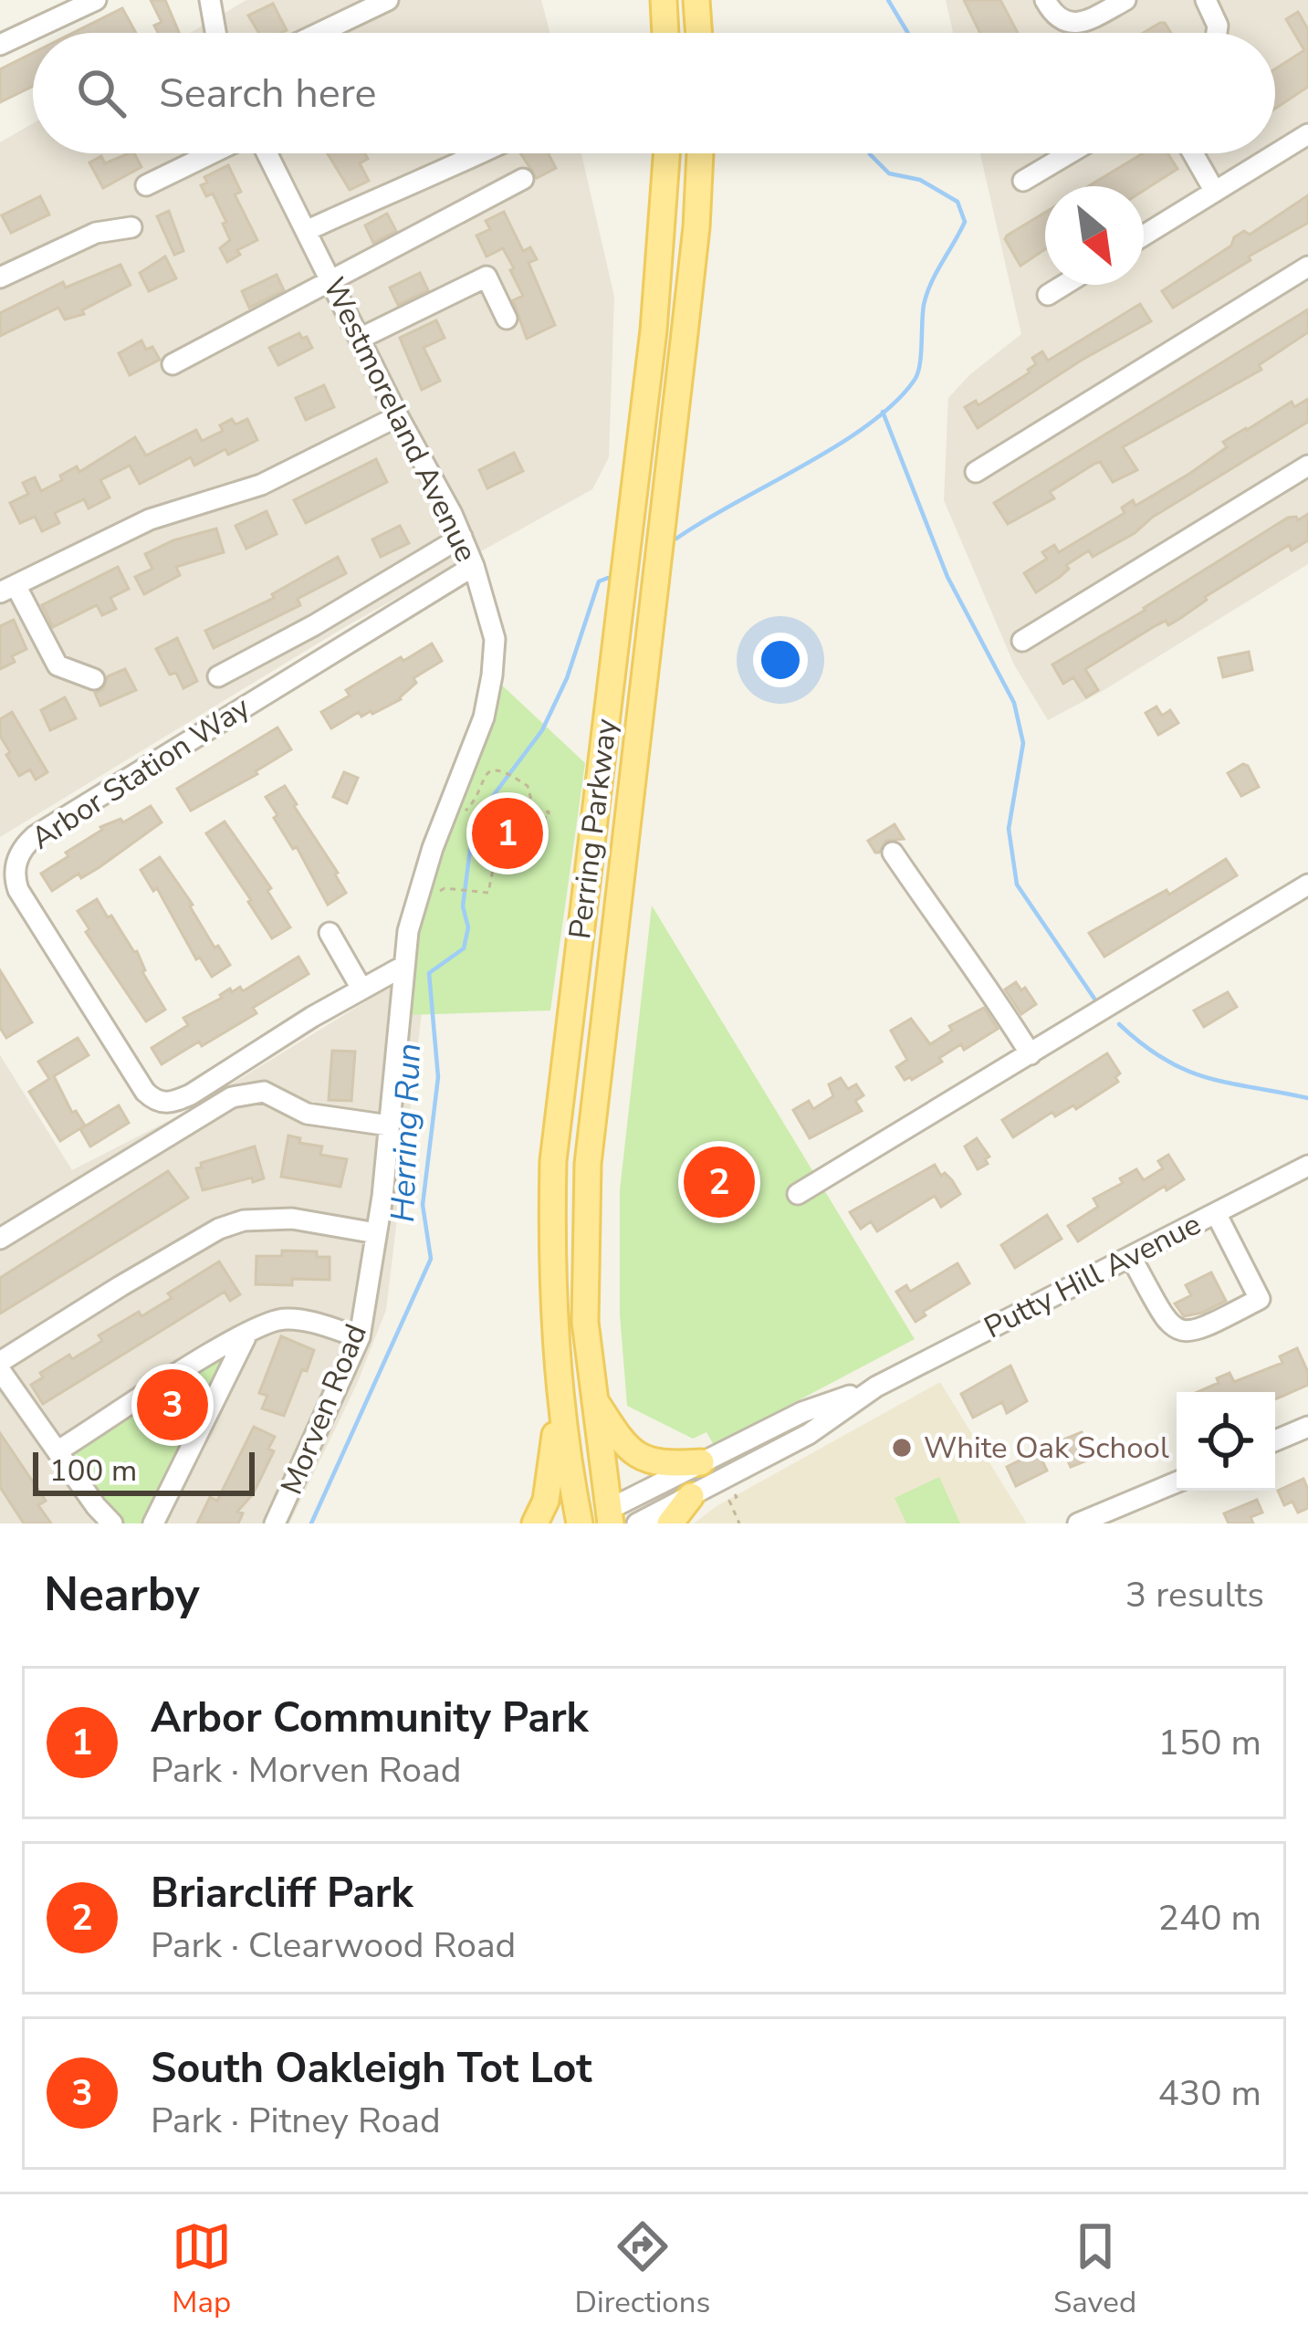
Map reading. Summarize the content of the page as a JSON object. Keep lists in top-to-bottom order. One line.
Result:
{"streets":{"main road":["Perring Parkway","Putty Hill Avenue"],"street":["Westmoreland Avenue","Arbor Station Way","Morven Road"]},"crossings":[["Westmoreland Avenue","Arbor Station Way"],["Westmoreland Avenue","Morven Road"],["Arbor Station Way","Morven Road"],["Perring Parkway","Putty Hill Avenue"]],"water":["Herring Run"],"places":["White Oak School"],"scale_bar":"100 m","north":"bottom right","page":{"search":"Search here","pins":["1","2","3"],"scale":"100 m","heading":["Nearby","3 results"],"list":[{"mark":"1","name":"Arbor Community Park","note":"Park · Morven Road","value":"150 m"},{"mark":"2","name":"Briarcliff Park","note":"Park · Clearwood Road","value":"240 m"},{"mark":"3","name":"South Oakleigh Tot Lot","note":"Park · Pitney Road","value":"430 m"}],"nav":["Map","Directions","Saved"]}}
